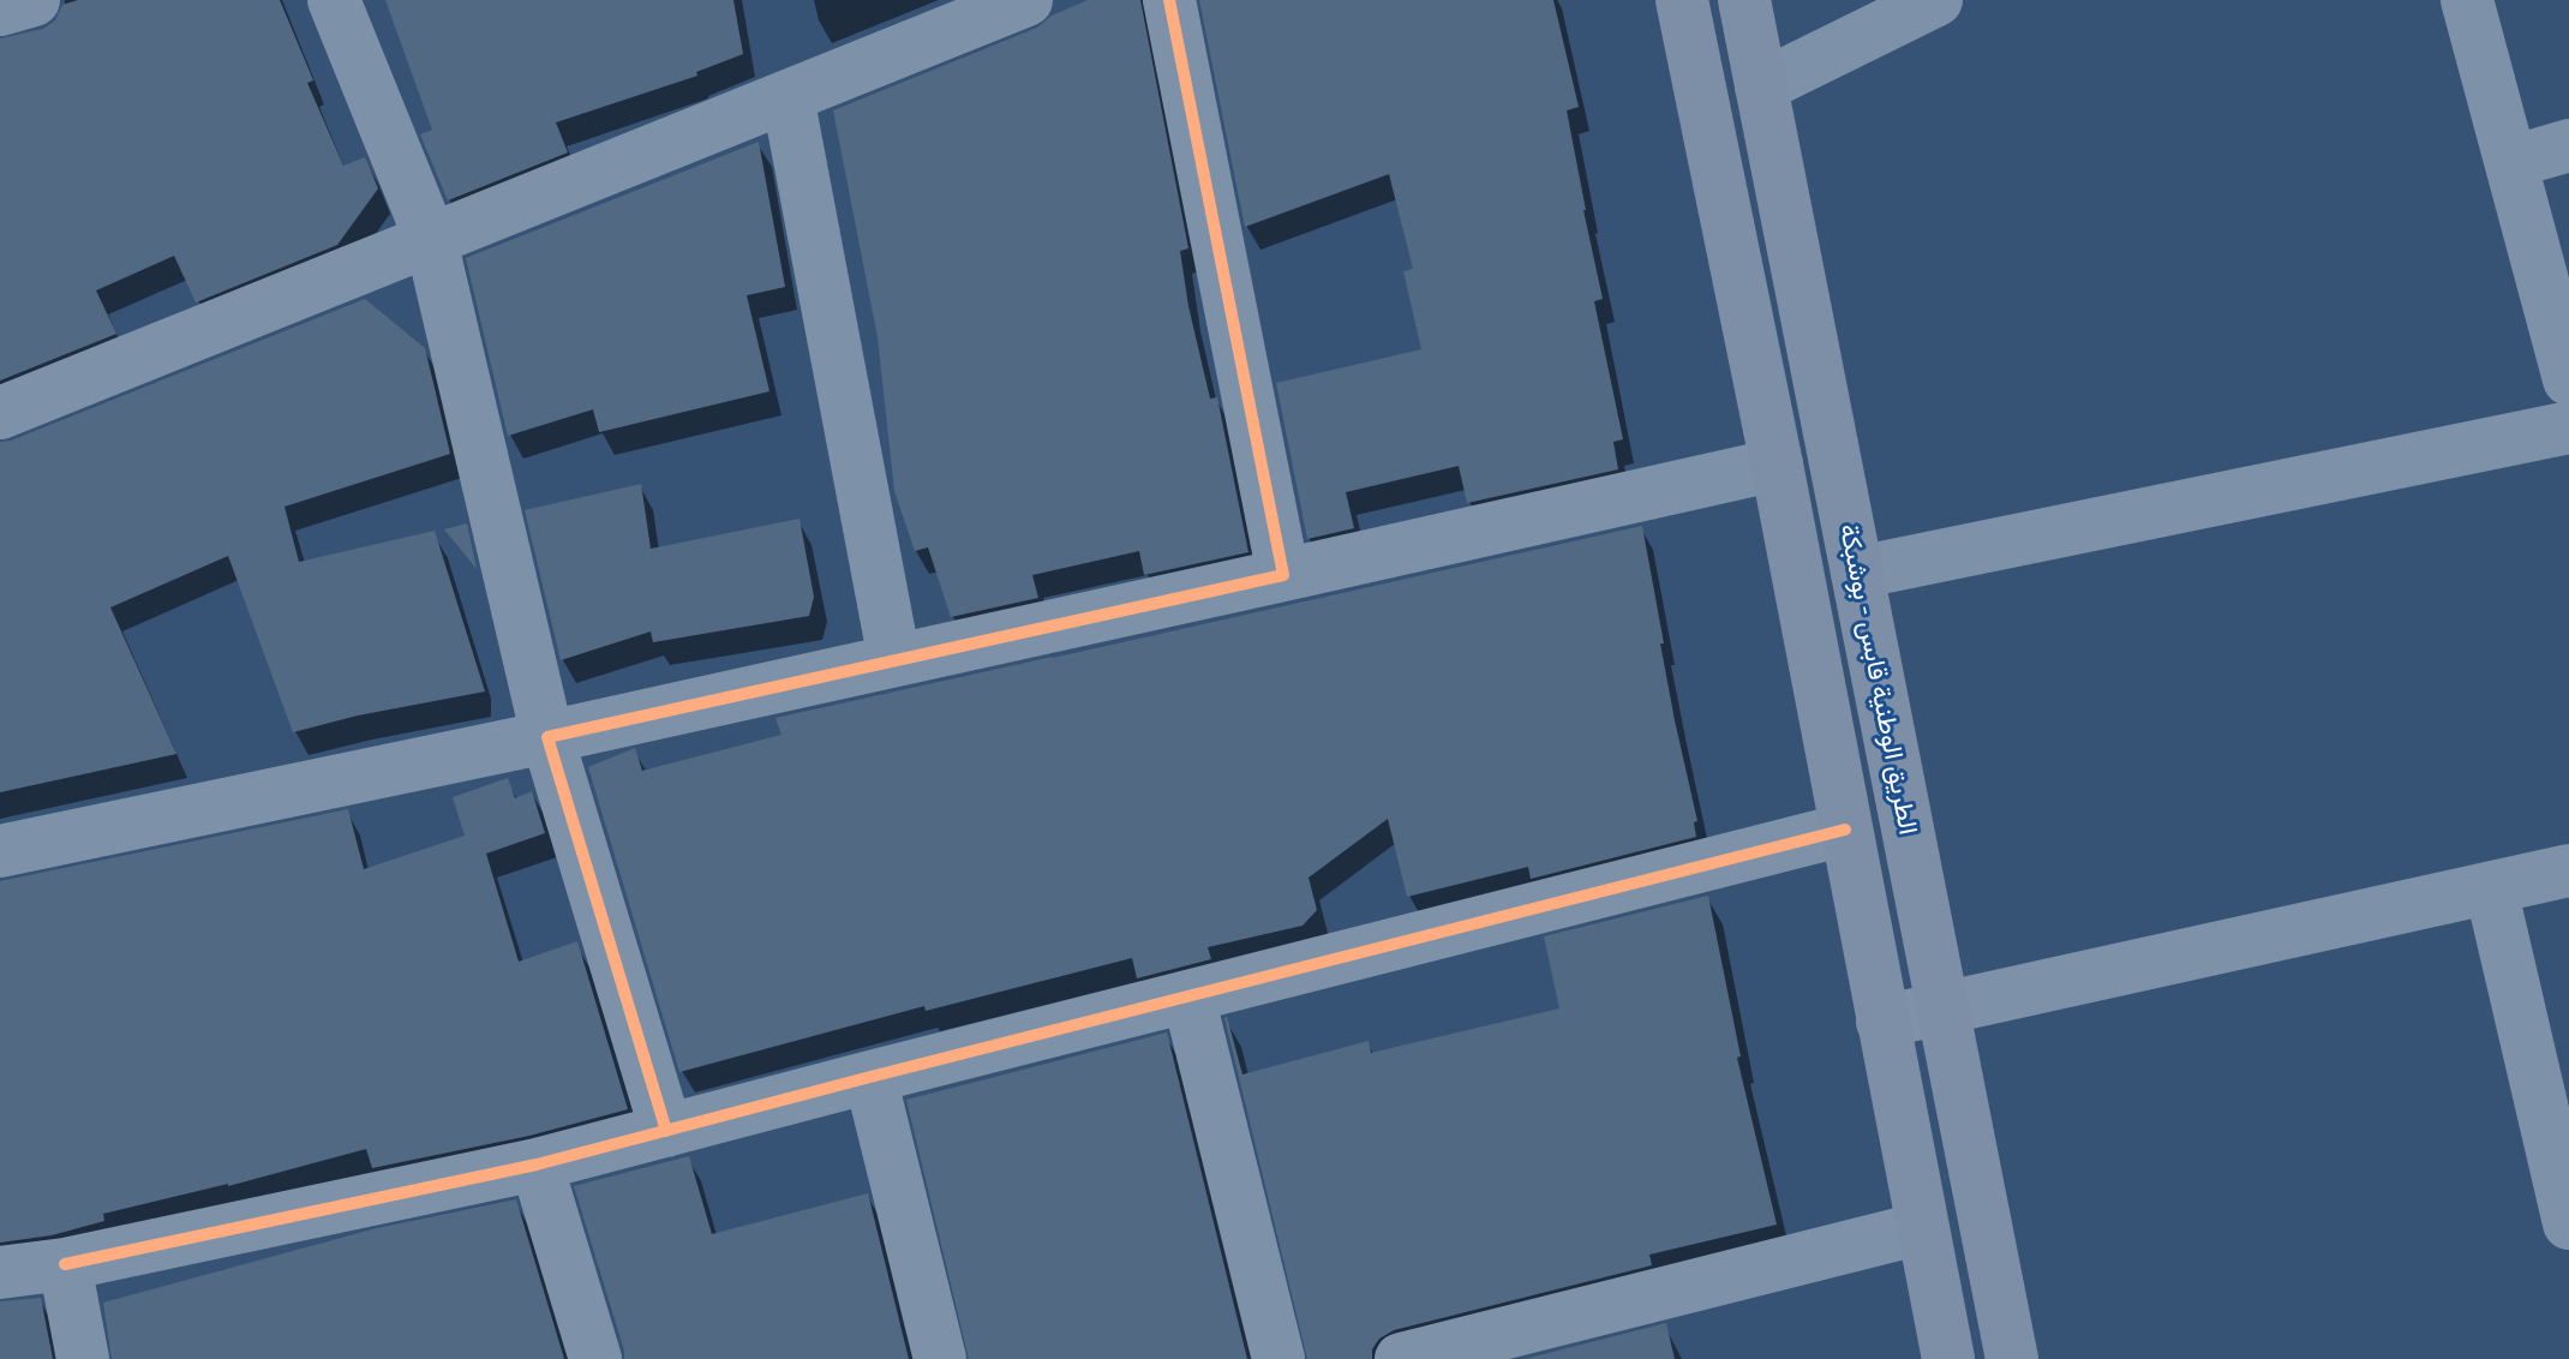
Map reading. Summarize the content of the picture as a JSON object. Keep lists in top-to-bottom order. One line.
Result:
{"streets":{"main road":["الطريق الوطنية قابس - بوشبكة"]}}
